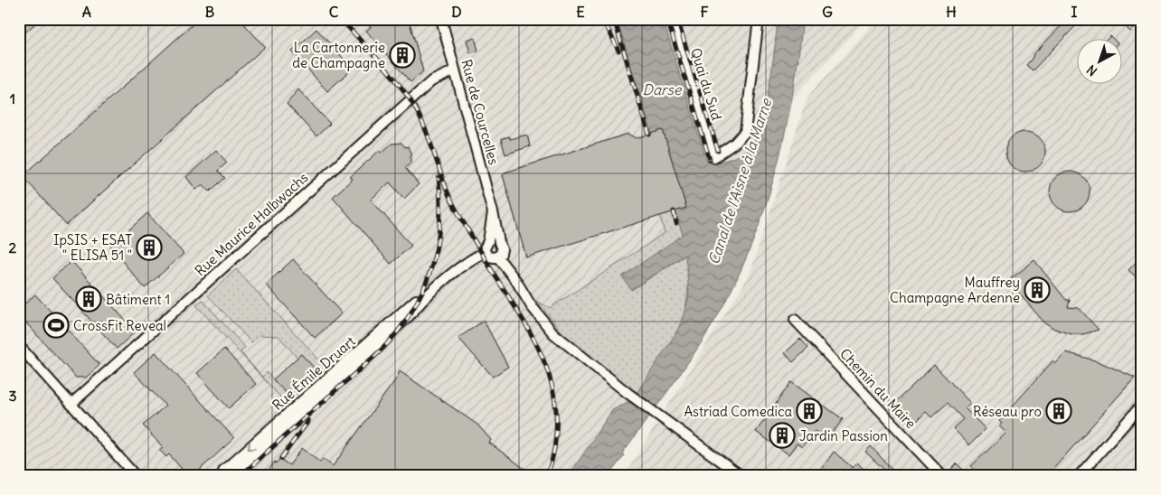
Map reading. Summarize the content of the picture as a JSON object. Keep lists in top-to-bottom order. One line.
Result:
{"streets":{"street":["Quai du Sud","Rue de Courcelles","Rue Maurice Halbwachs","Rue Émile Druart","Chemin du Maire"]},"crossings":[["Rue de Courcelles","Rue Maurice Halbwachs"],["Rue de Courcelles","Rue Émile Druart"]],"water":["Darse","Canal de l'Aisne à la Marne"],"places":{"building":["La Cartonnerie de Champagne","IpSIS + ESAT \" ELISA 51 \"","Mauffrey Champagne Ardenne","Bâtiment 1","Astriad Comedica","Réseau pro","Jardin Passion"],"sports":["CrossFit Reveal"]},"north":"bottom left","grid":{"columns":["A","B","C","D","E","F","G","H","I"],"rows":["1","2","3"]}}
